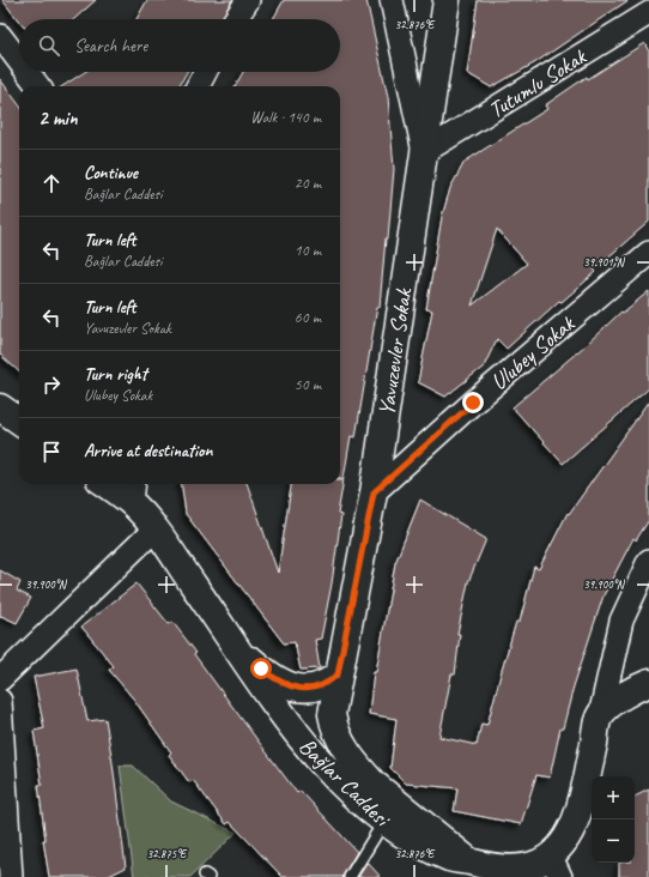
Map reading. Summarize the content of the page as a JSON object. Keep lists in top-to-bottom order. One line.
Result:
{"streets":{"main road":["Yavuzevler Sokak","Bağlar Caddesi"],"street":["Tutumlu Sokak","Ulubey Sokak"]},"crossings":[["Tutumlu Sokak","Yavuzevler Sokak"],["Yavuzevler Sokak","Ulubey Sokak"],["Yavuzevler Sokak","Bağlar Caddesi"]],"page":{"search":"Search here","heading":["2 min","Walk · 140 m"],"list":[["Continue","Bağlar Caddesi","20 m"],["Turn left","Bağlar Caddesi","10 m"],["Turn left","Yavuzevler Sokak","60 m"],["Turn right","Ulubey Sokak","50 m"],"Arrive at destination"],"map_buttons":["+","−"]},"coordinates":["32.876°E","39.901°N","39.900°N","32.875°E"]}
